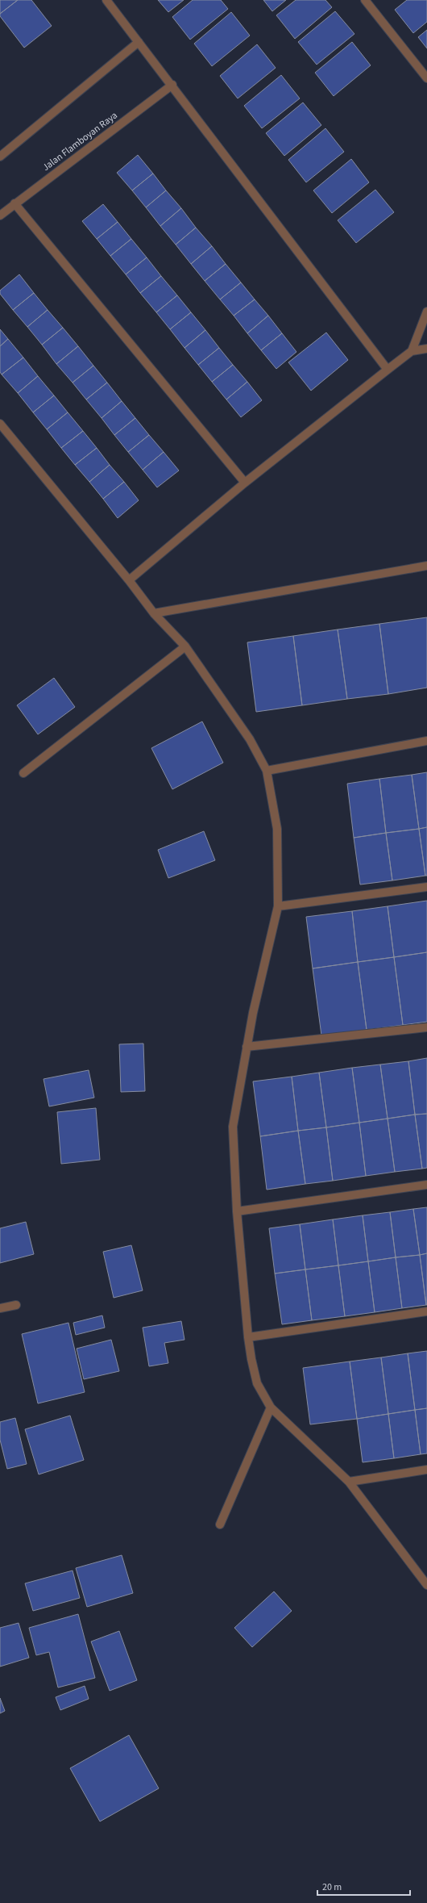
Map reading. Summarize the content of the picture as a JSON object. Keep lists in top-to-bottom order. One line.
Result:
{"streets":{"street":["Jalan Flamboyan Raya"]},"scale_bar":"20 m"}
